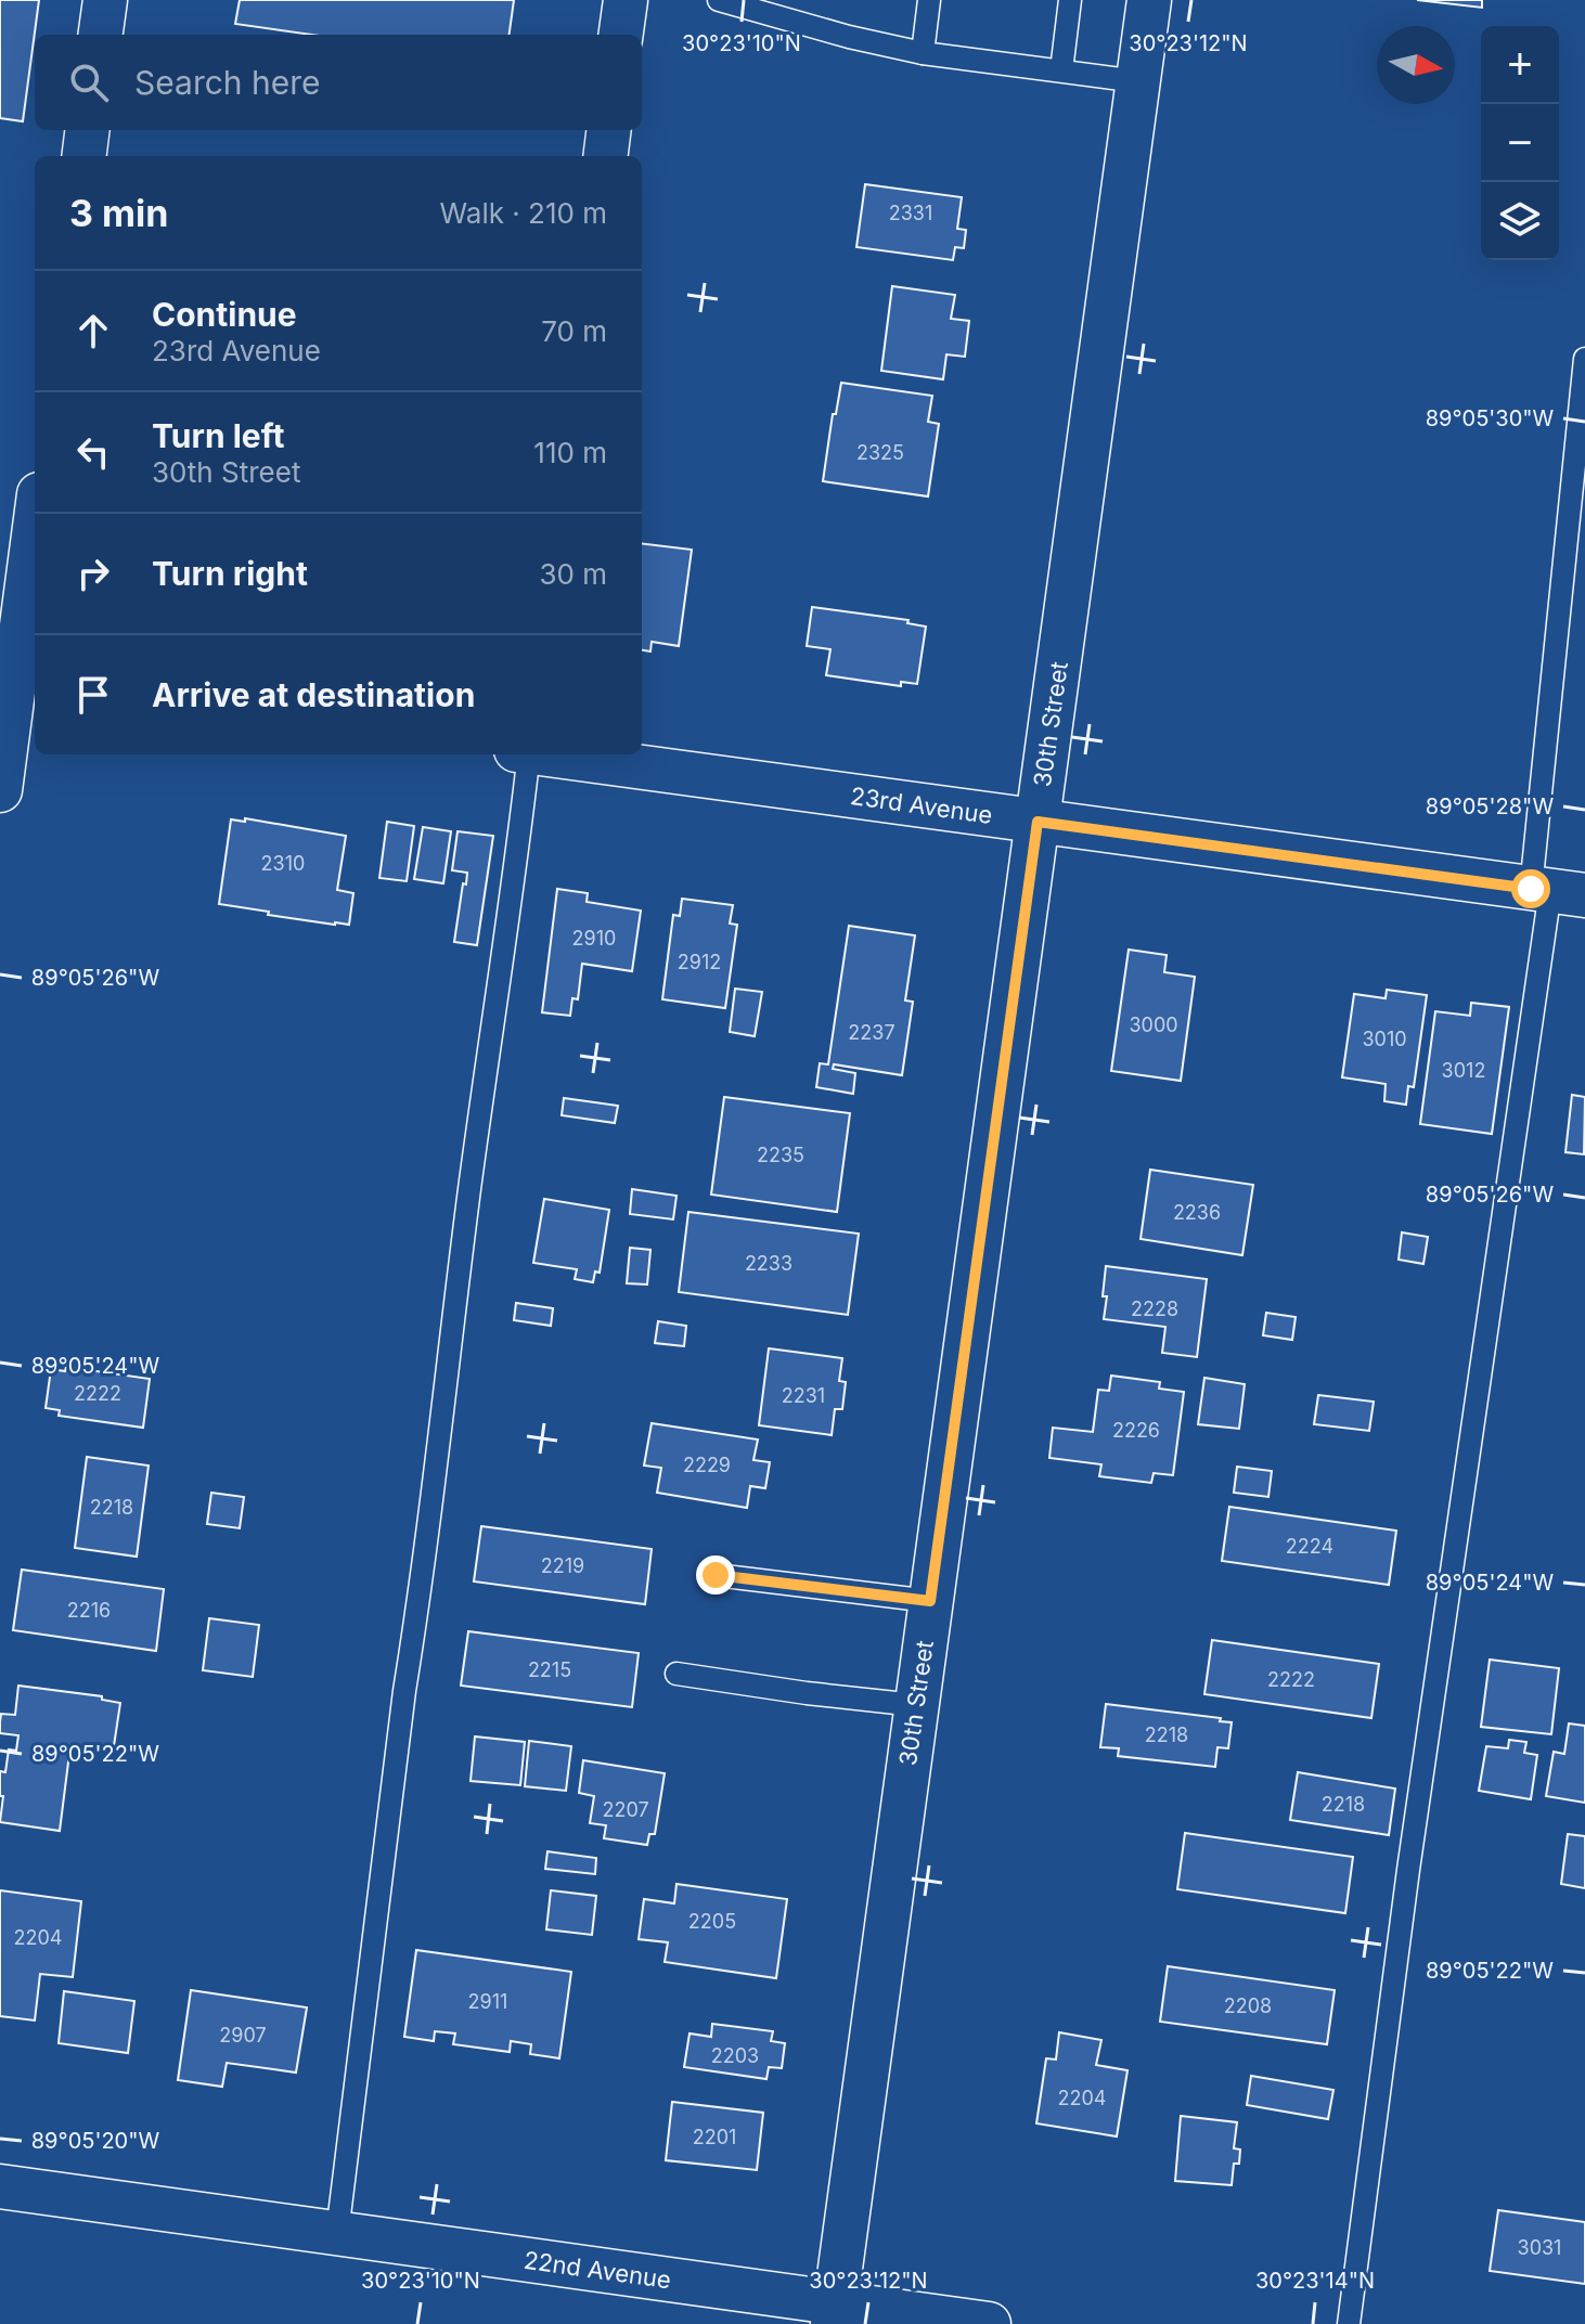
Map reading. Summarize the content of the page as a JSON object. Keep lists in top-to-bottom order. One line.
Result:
{"streets":{"street":["30th Street","23rd Avenue","22nd Avenue"]},"crossings":[["30th Street","23rd Avenue"],["30th Street","22nd Avenue"]],"house_numbers":["2331","2325","2310","2910","2912","3000","2237","3010","3012","2235","2236","2233","2228","2222","2231","2226","2229","2218","2224","2219","2216","2215","2222","2218","2218","2207","2205","2204","2911","2208","2907","2203","2204","2201","3031"],"north":"right","page":{"map_buttons":["+","−"],"search":"Search here","heading":["3 min","Walk · 210 m"],"list":[["Continue","23rd Avenue","70 m"],["Turn left","30th Street","110 m"],["Turn right","30 m"],"Arrive at destination"]},"coordinates":["30°23'10\"N","30°23'12\"N","89°05'30\"W","89°05'28\"W","89°05'26\"W","89°05'24\"W","89°05'22\"W","89°05'20\"W","30°23'14\"N"]}
